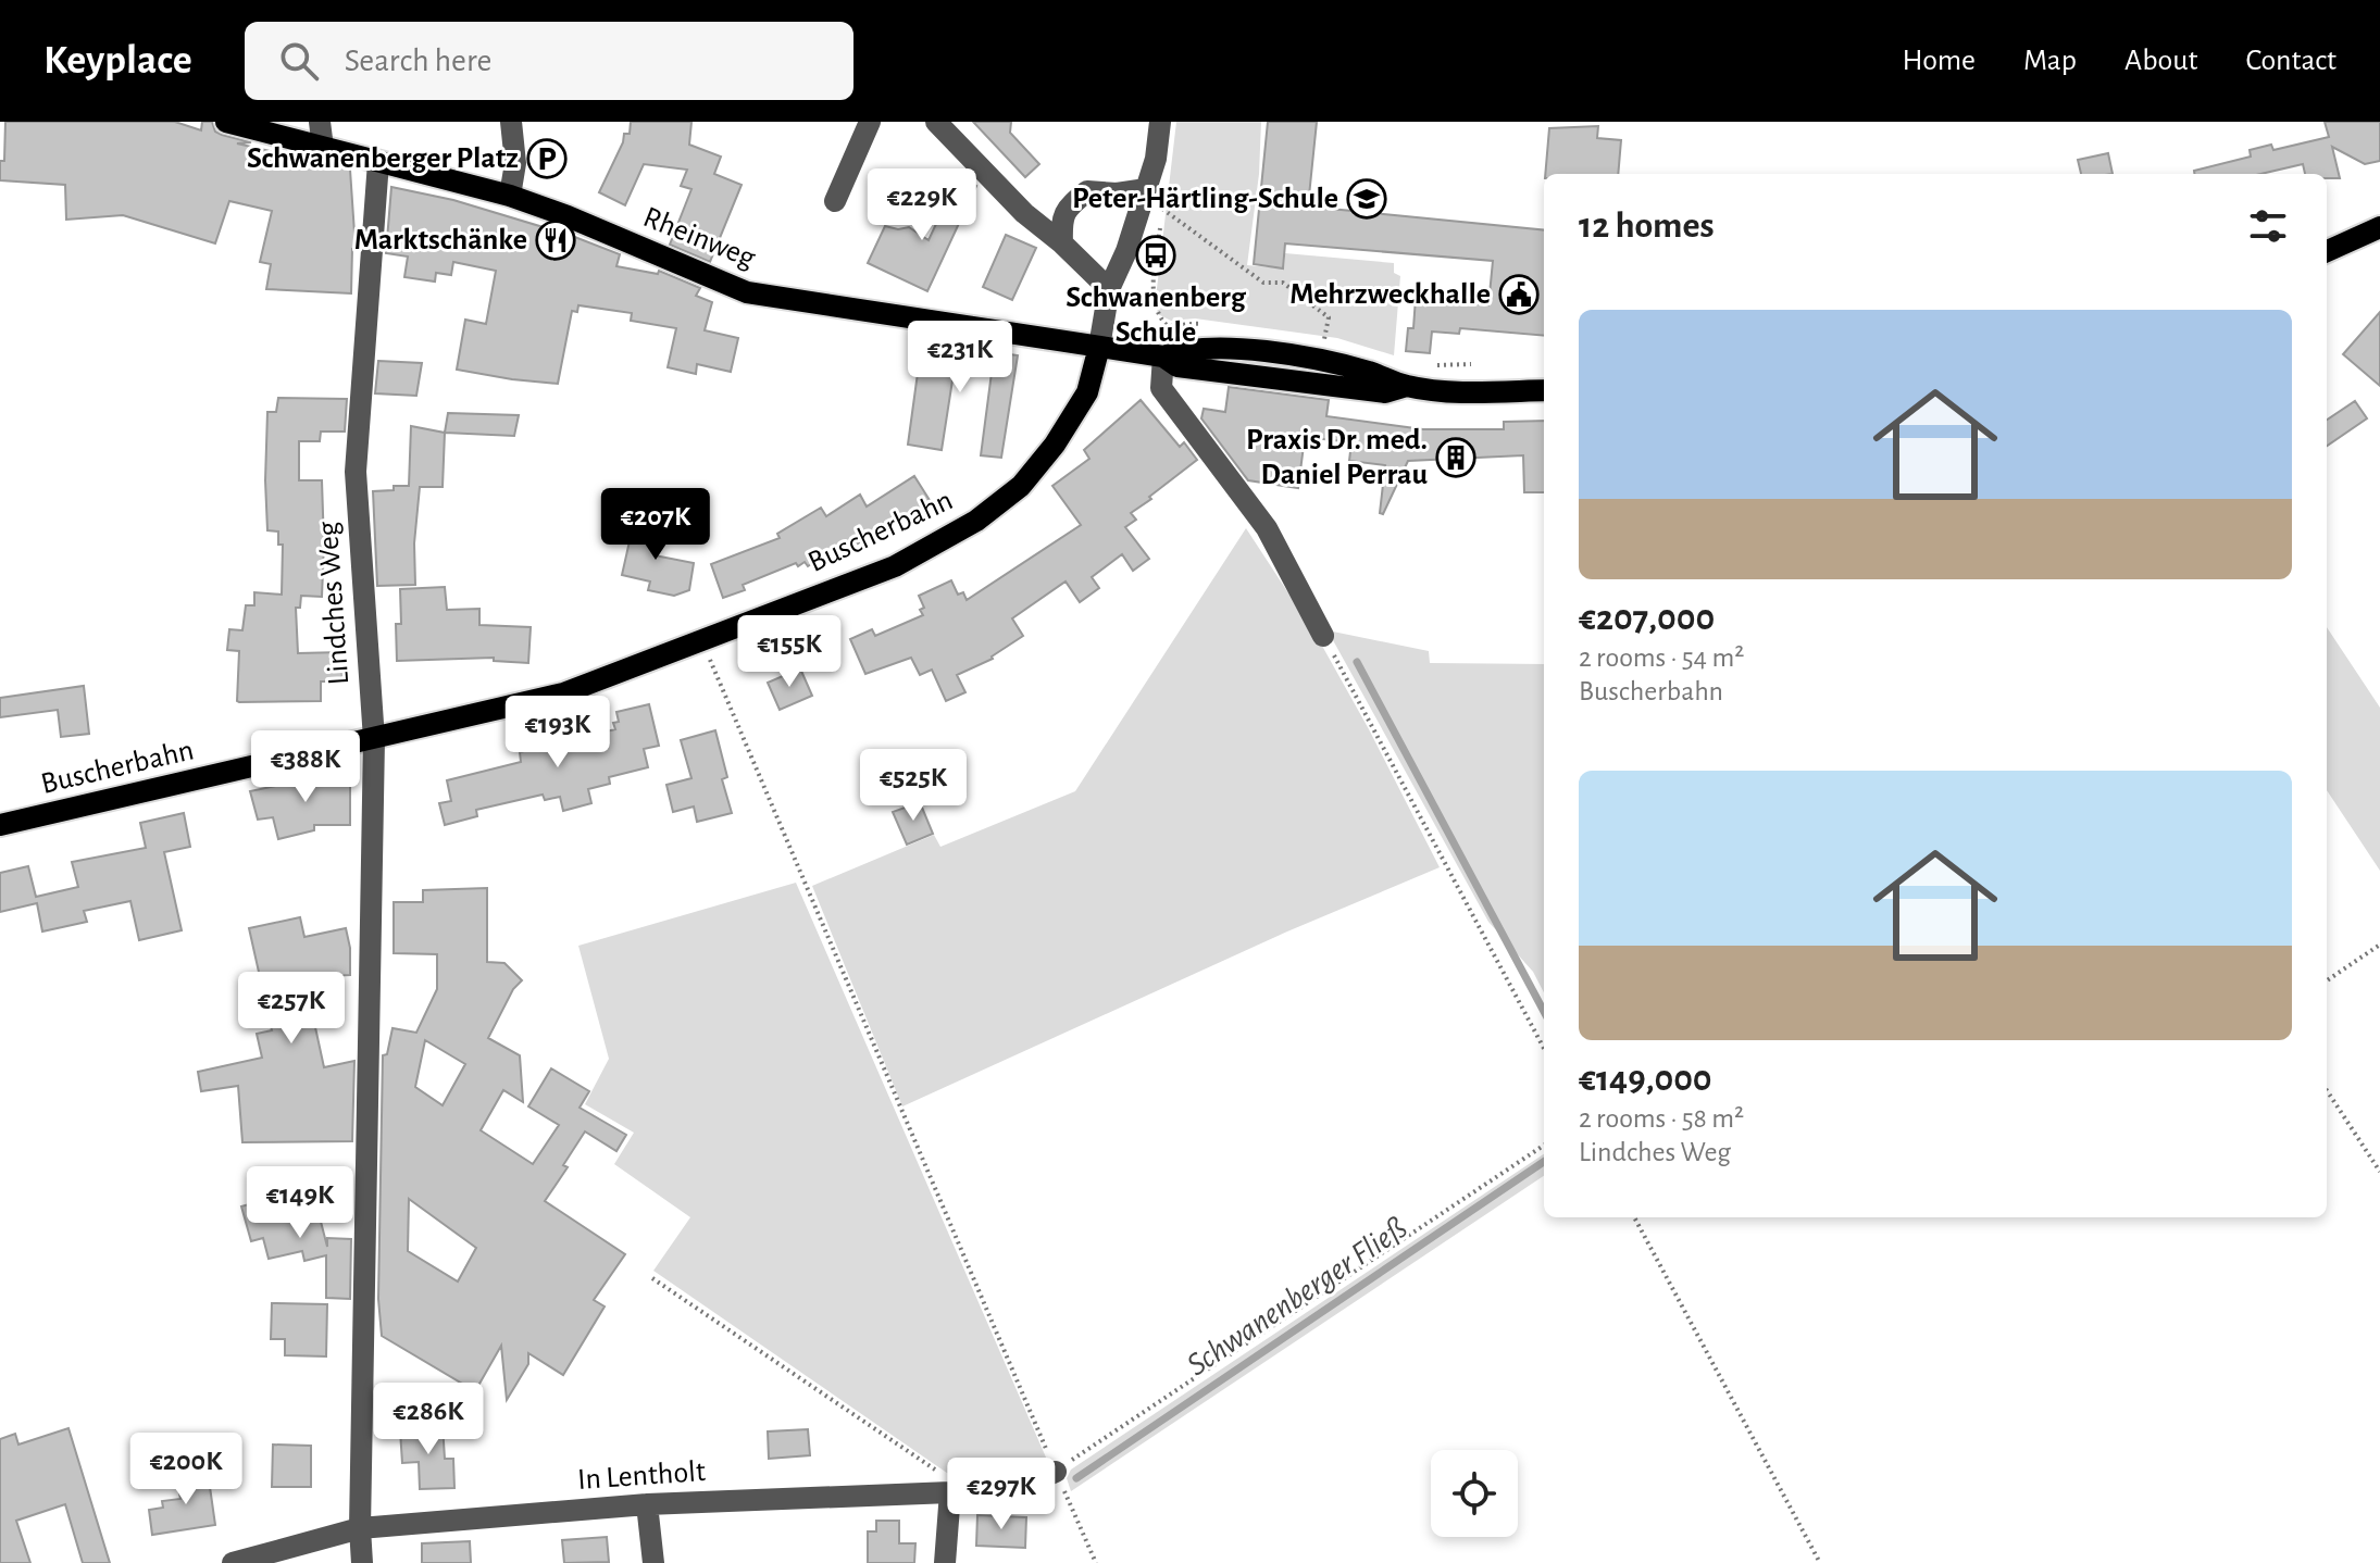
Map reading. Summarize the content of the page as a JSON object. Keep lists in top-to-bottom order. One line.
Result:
{"streets":{"main road":["Rheinweg","Buscherbahn"],"street":["Lindches Weg","In Lentholt"]},"crossings":[["Rheinweg","Buscherbahn"],["Rheinweg","Lindches Weg"],["Buscherbahn","Lindches Weg"],["Lindches Weg","In Lentholt"]],"water":["Schwanenberger Fließ"],"places":{"parking":["Schwanenberger Platz"],"school or university":["Peter-Härtling-Schule"],"restaurant":["Marktschänke"],"bus stop":["Schwanenberg Schule"],"public building":["Mehrzweckhalle"],"building":["Praxis Dr. med. Daniel Perrau"]},"page":{"header":"Keyplace","search":"Search here","nav":["Home","Map","About","Contact"],"price":["€229K","€231K","€207K","€155K","€193K","€388K","€525K","€257K","€149K","€286K","€200K","€297K"],"heading":"12 homes","list":[{"name":"€207,000","note":"2 rooms · 54 m² · Buscherbahn"},{"name":"€149,000","note":"2 rooms · 58 m² · Lindches Weg"}]}}
